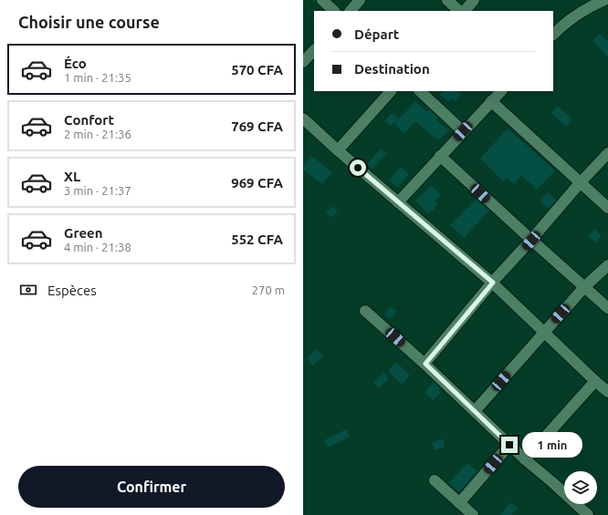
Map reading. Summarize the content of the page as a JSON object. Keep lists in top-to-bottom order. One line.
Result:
{"page":{"heading":"Choisir une course","banner":["Départ","Destination"],"list":[{"name":"Éco","note":"1 min · 21:35","value":"570 CFA"},{"name":"Confort","note":"2 min · 21:36","value":"769 CFA"},{"name":"XL","note":"3 min · 21:37","value":"969 CFA"},{"name":"Green","note":"4 min · 21:38","value":"552 CFA"}],"pay":["Espèces","270 m"],"bubble":"1 min","buttons":"Confirmer"}}
